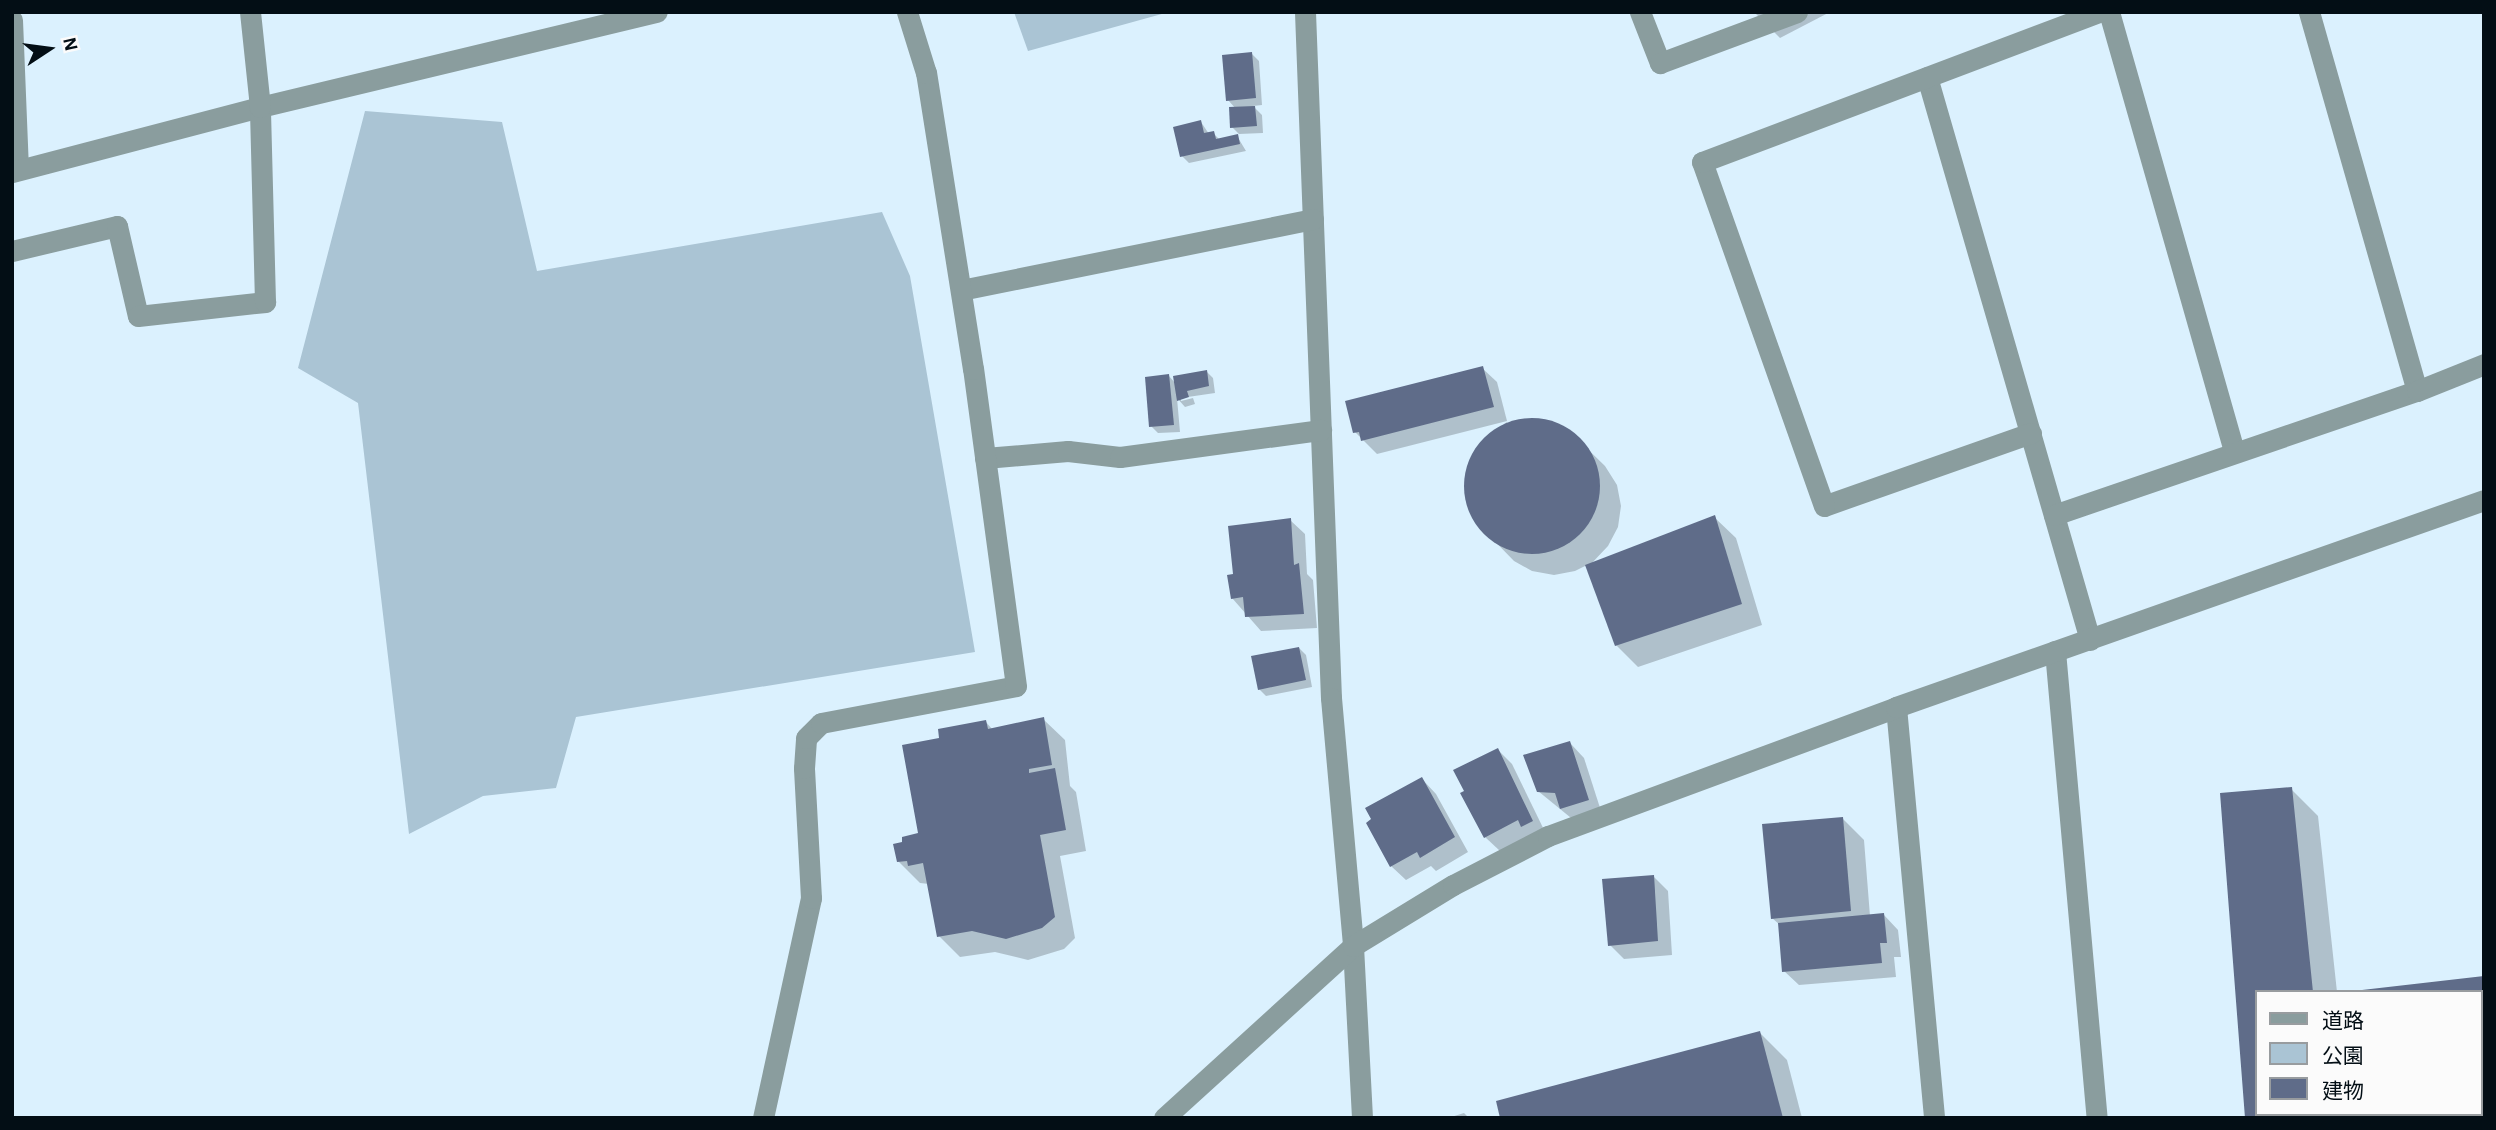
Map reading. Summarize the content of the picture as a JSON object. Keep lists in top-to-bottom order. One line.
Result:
{"legend":["道路","公園","建物"],"north":"right"}
